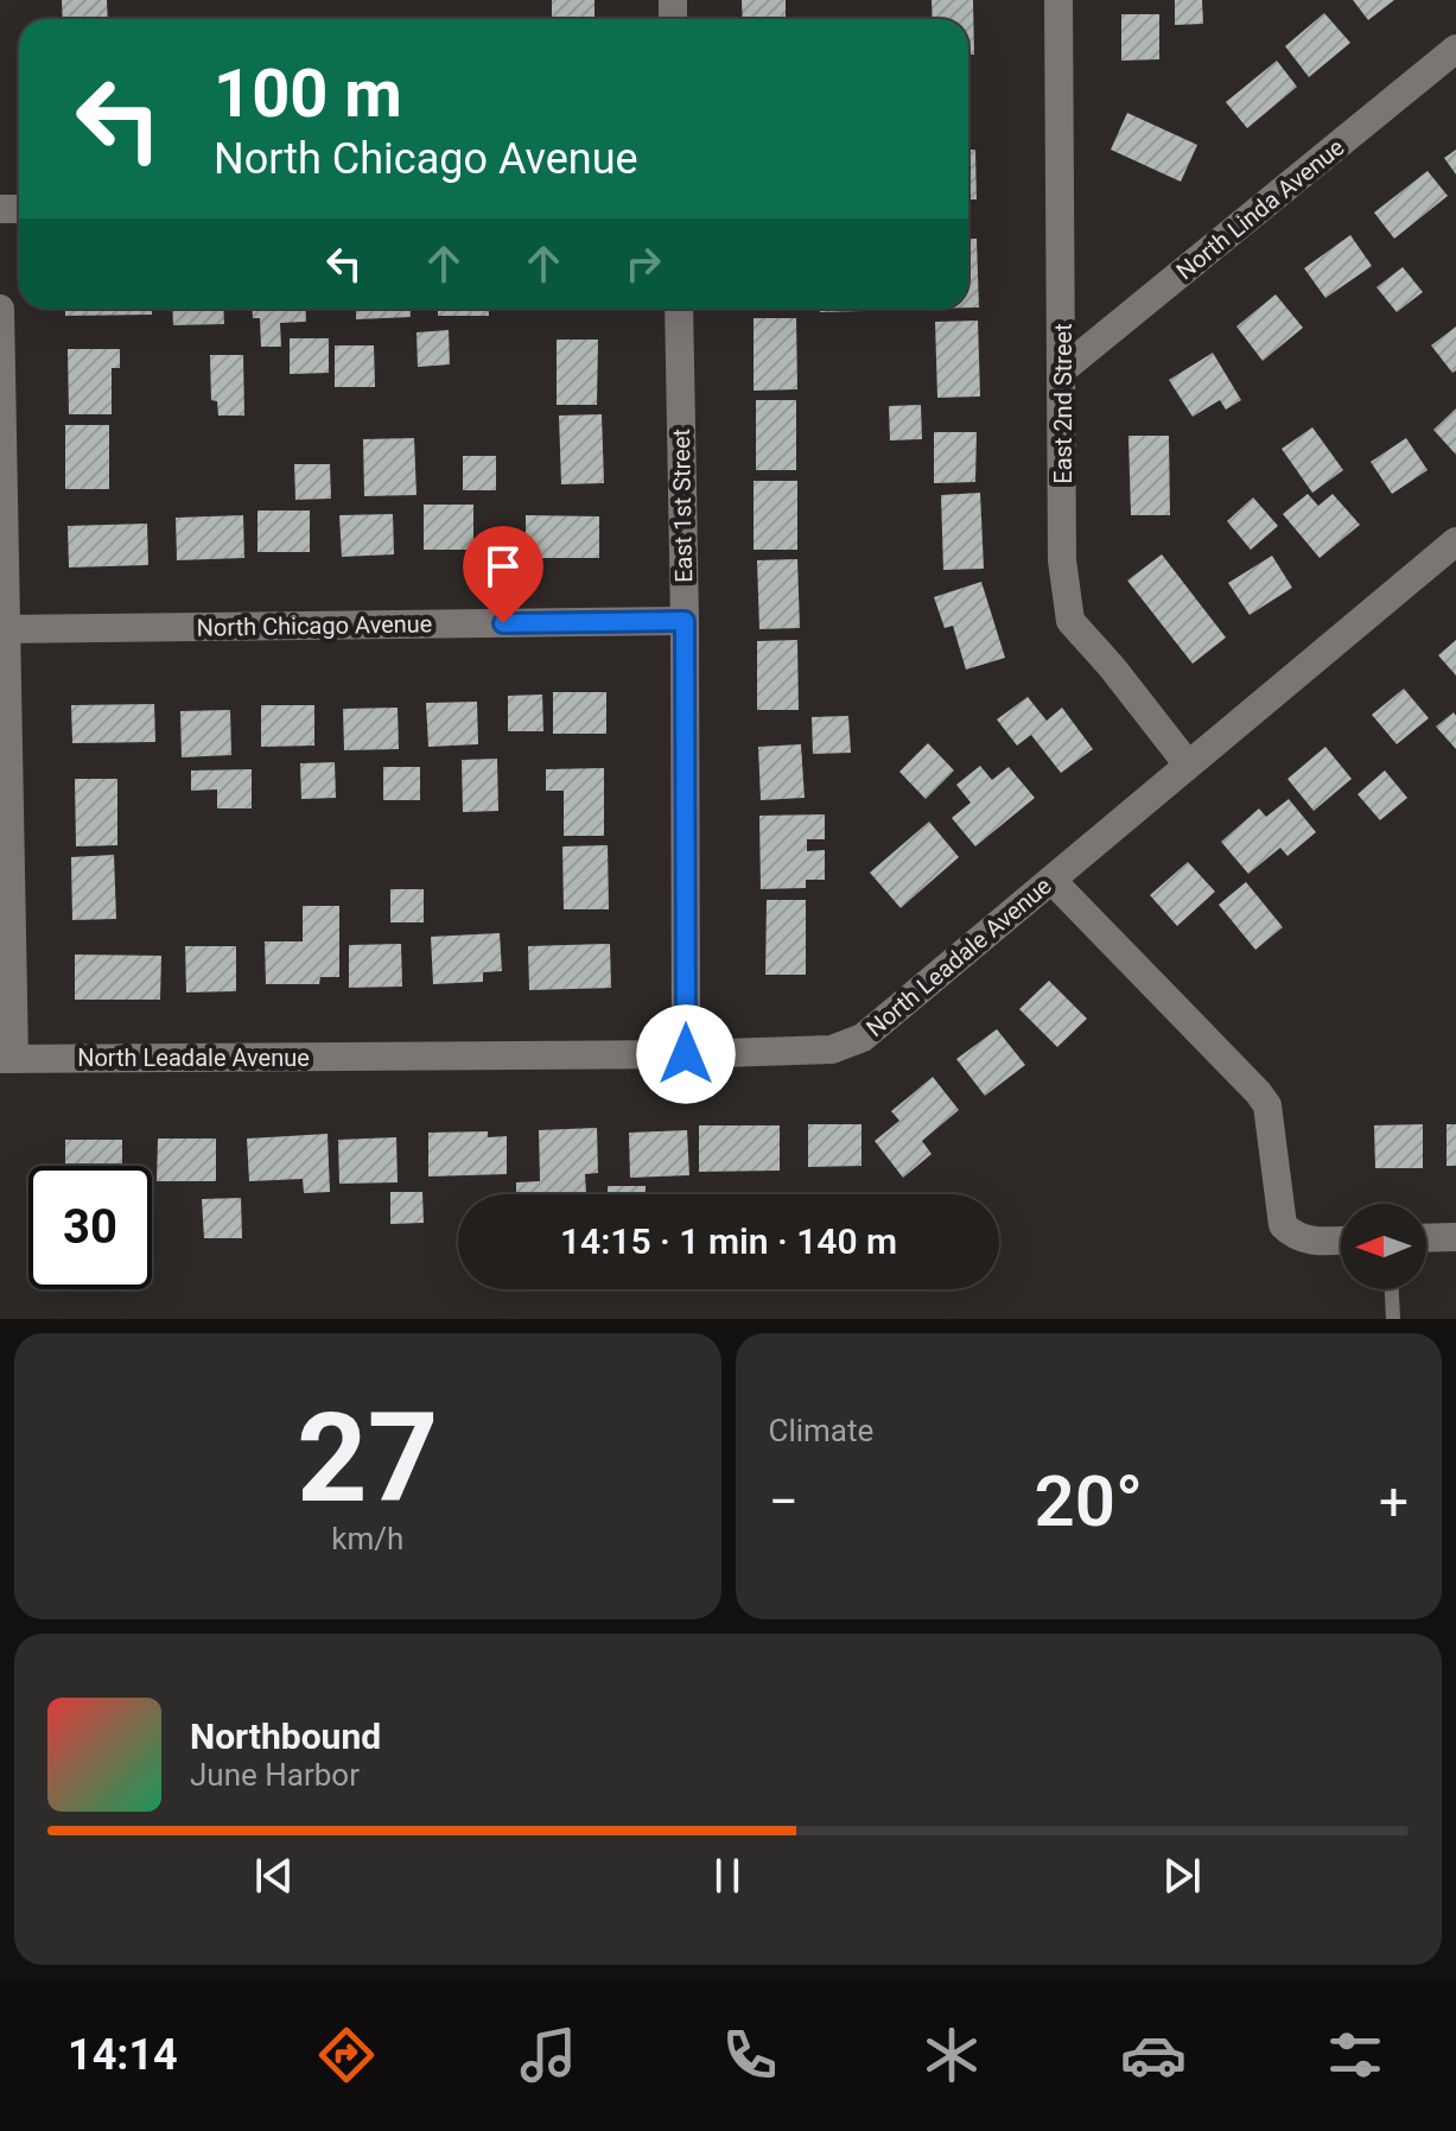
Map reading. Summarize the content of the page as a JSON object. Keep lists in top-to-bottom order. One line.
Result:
{"streets":{"street":["North Linda Avenue","East 2nd Street","East 1st Street","North Chicago Avenue","North Leadale Avenue"]},"crossings":[["North Linda Avenue","East 2nd Street"],["East 2nd Street","North Leadale Avenue"],["East 1st Street","North Chicago Avenue"],["East 1st Street","North Leadale Avenue"]],"north":"left","page":{"turn":["100 m","North Chicago Avenue"],"limit":"30","trip":"14:15 · 1 min · 140 m","tile":[["27","km/h"],"Climate"],"heat":["−","20°","+"],"song":["Northbound","June Harbor"],"tabs":"14:14"}}
